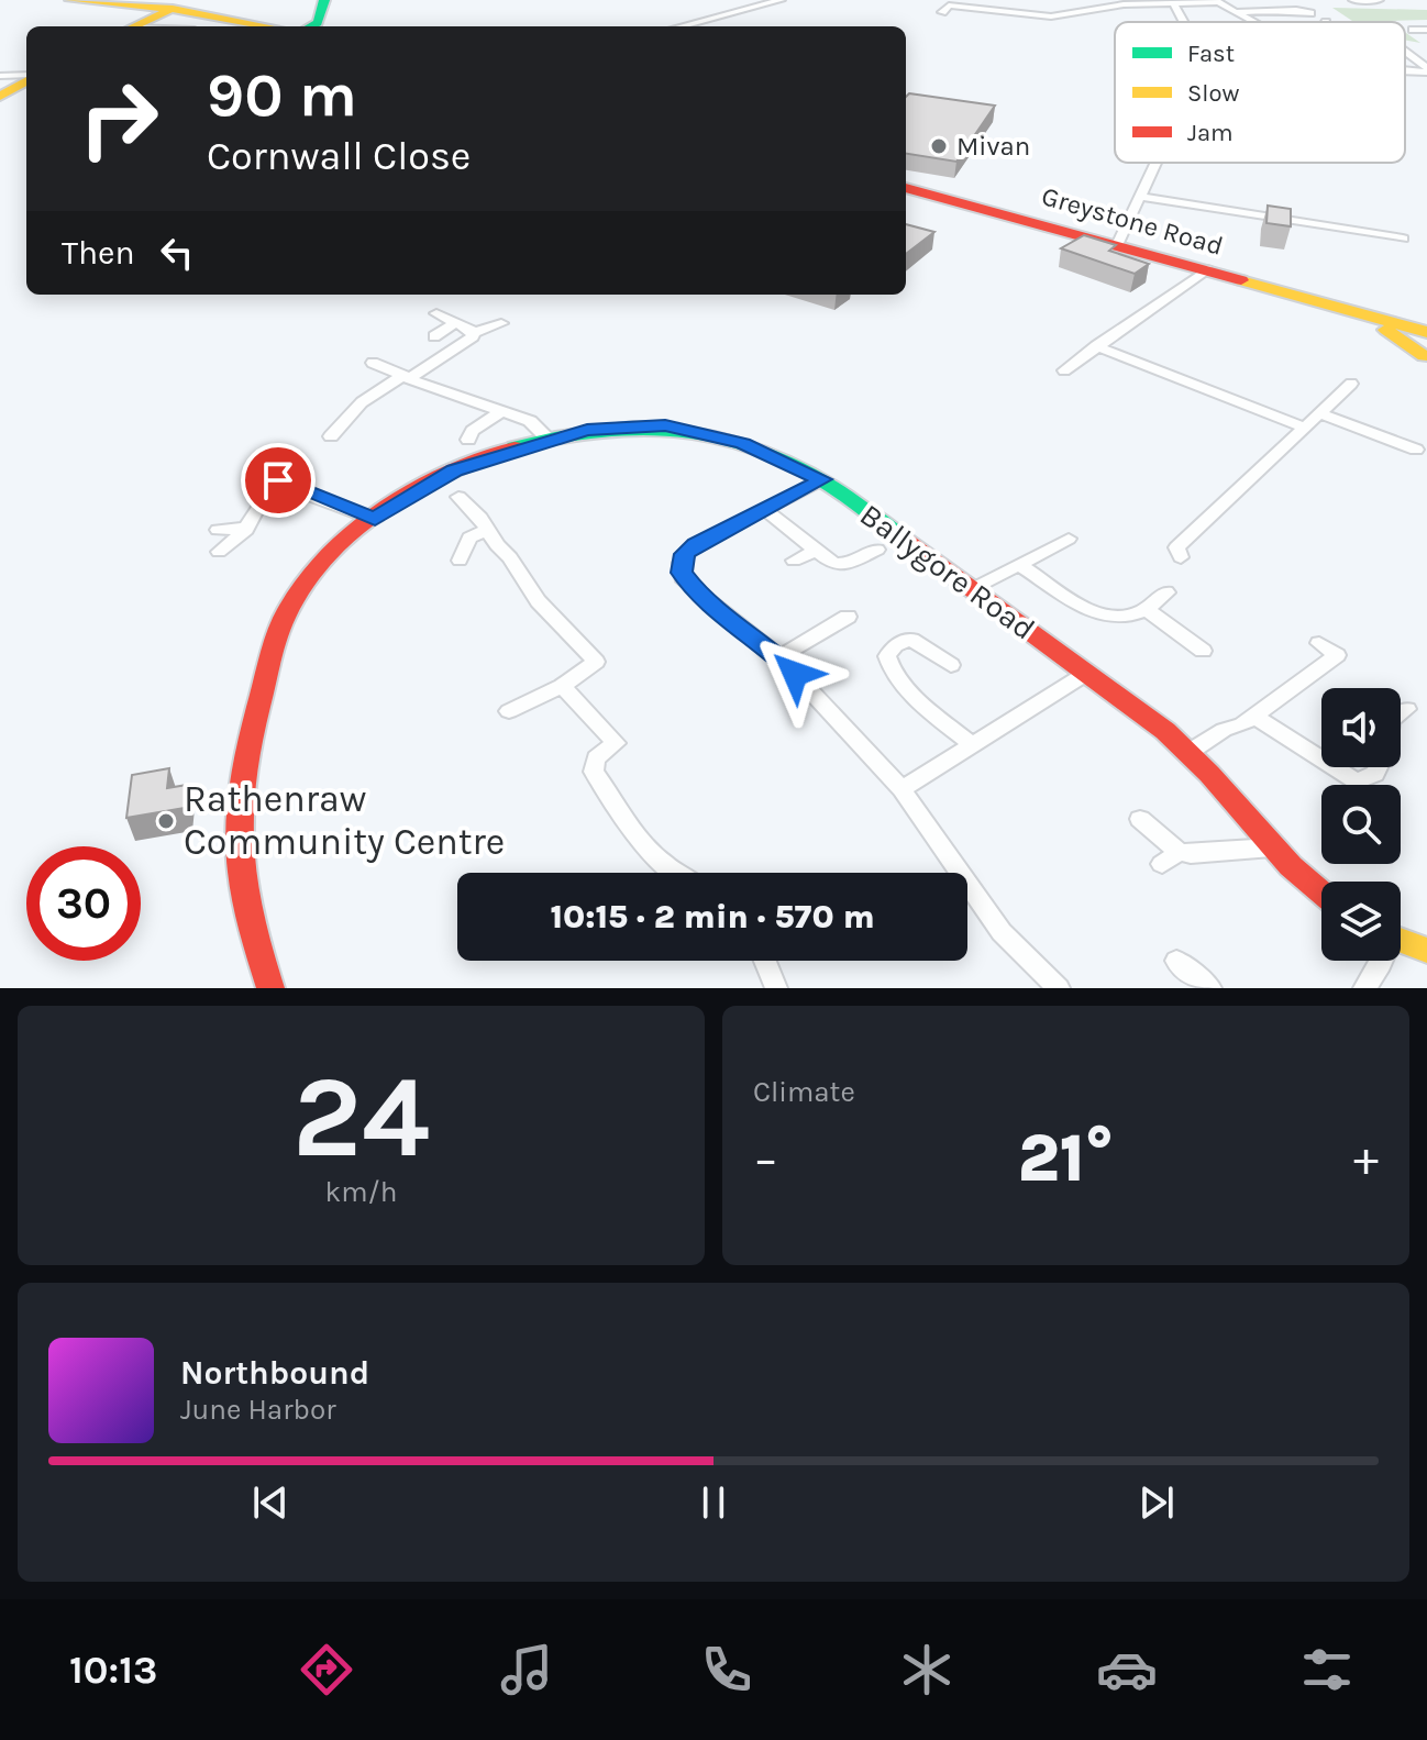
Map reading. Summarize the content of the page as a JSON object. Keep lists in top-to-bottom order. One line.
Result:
{"streets":{"street":["Greystone Road","Ballygore Road"]},"places":["Mivan","Rathenraw Community Centre"],"legend":["Fast","Slow","Jam"],"page":{"turn":["90 m","Cornwall Close"],"then":"Then","limit":"30","trip":"10:15 · 2 min · 570 m","tile":[["24","km/h"],"Climate"],"heat":["−","21°","+"],"song":["Northbound","June Harbor"],"tabs":"10:13"}}
